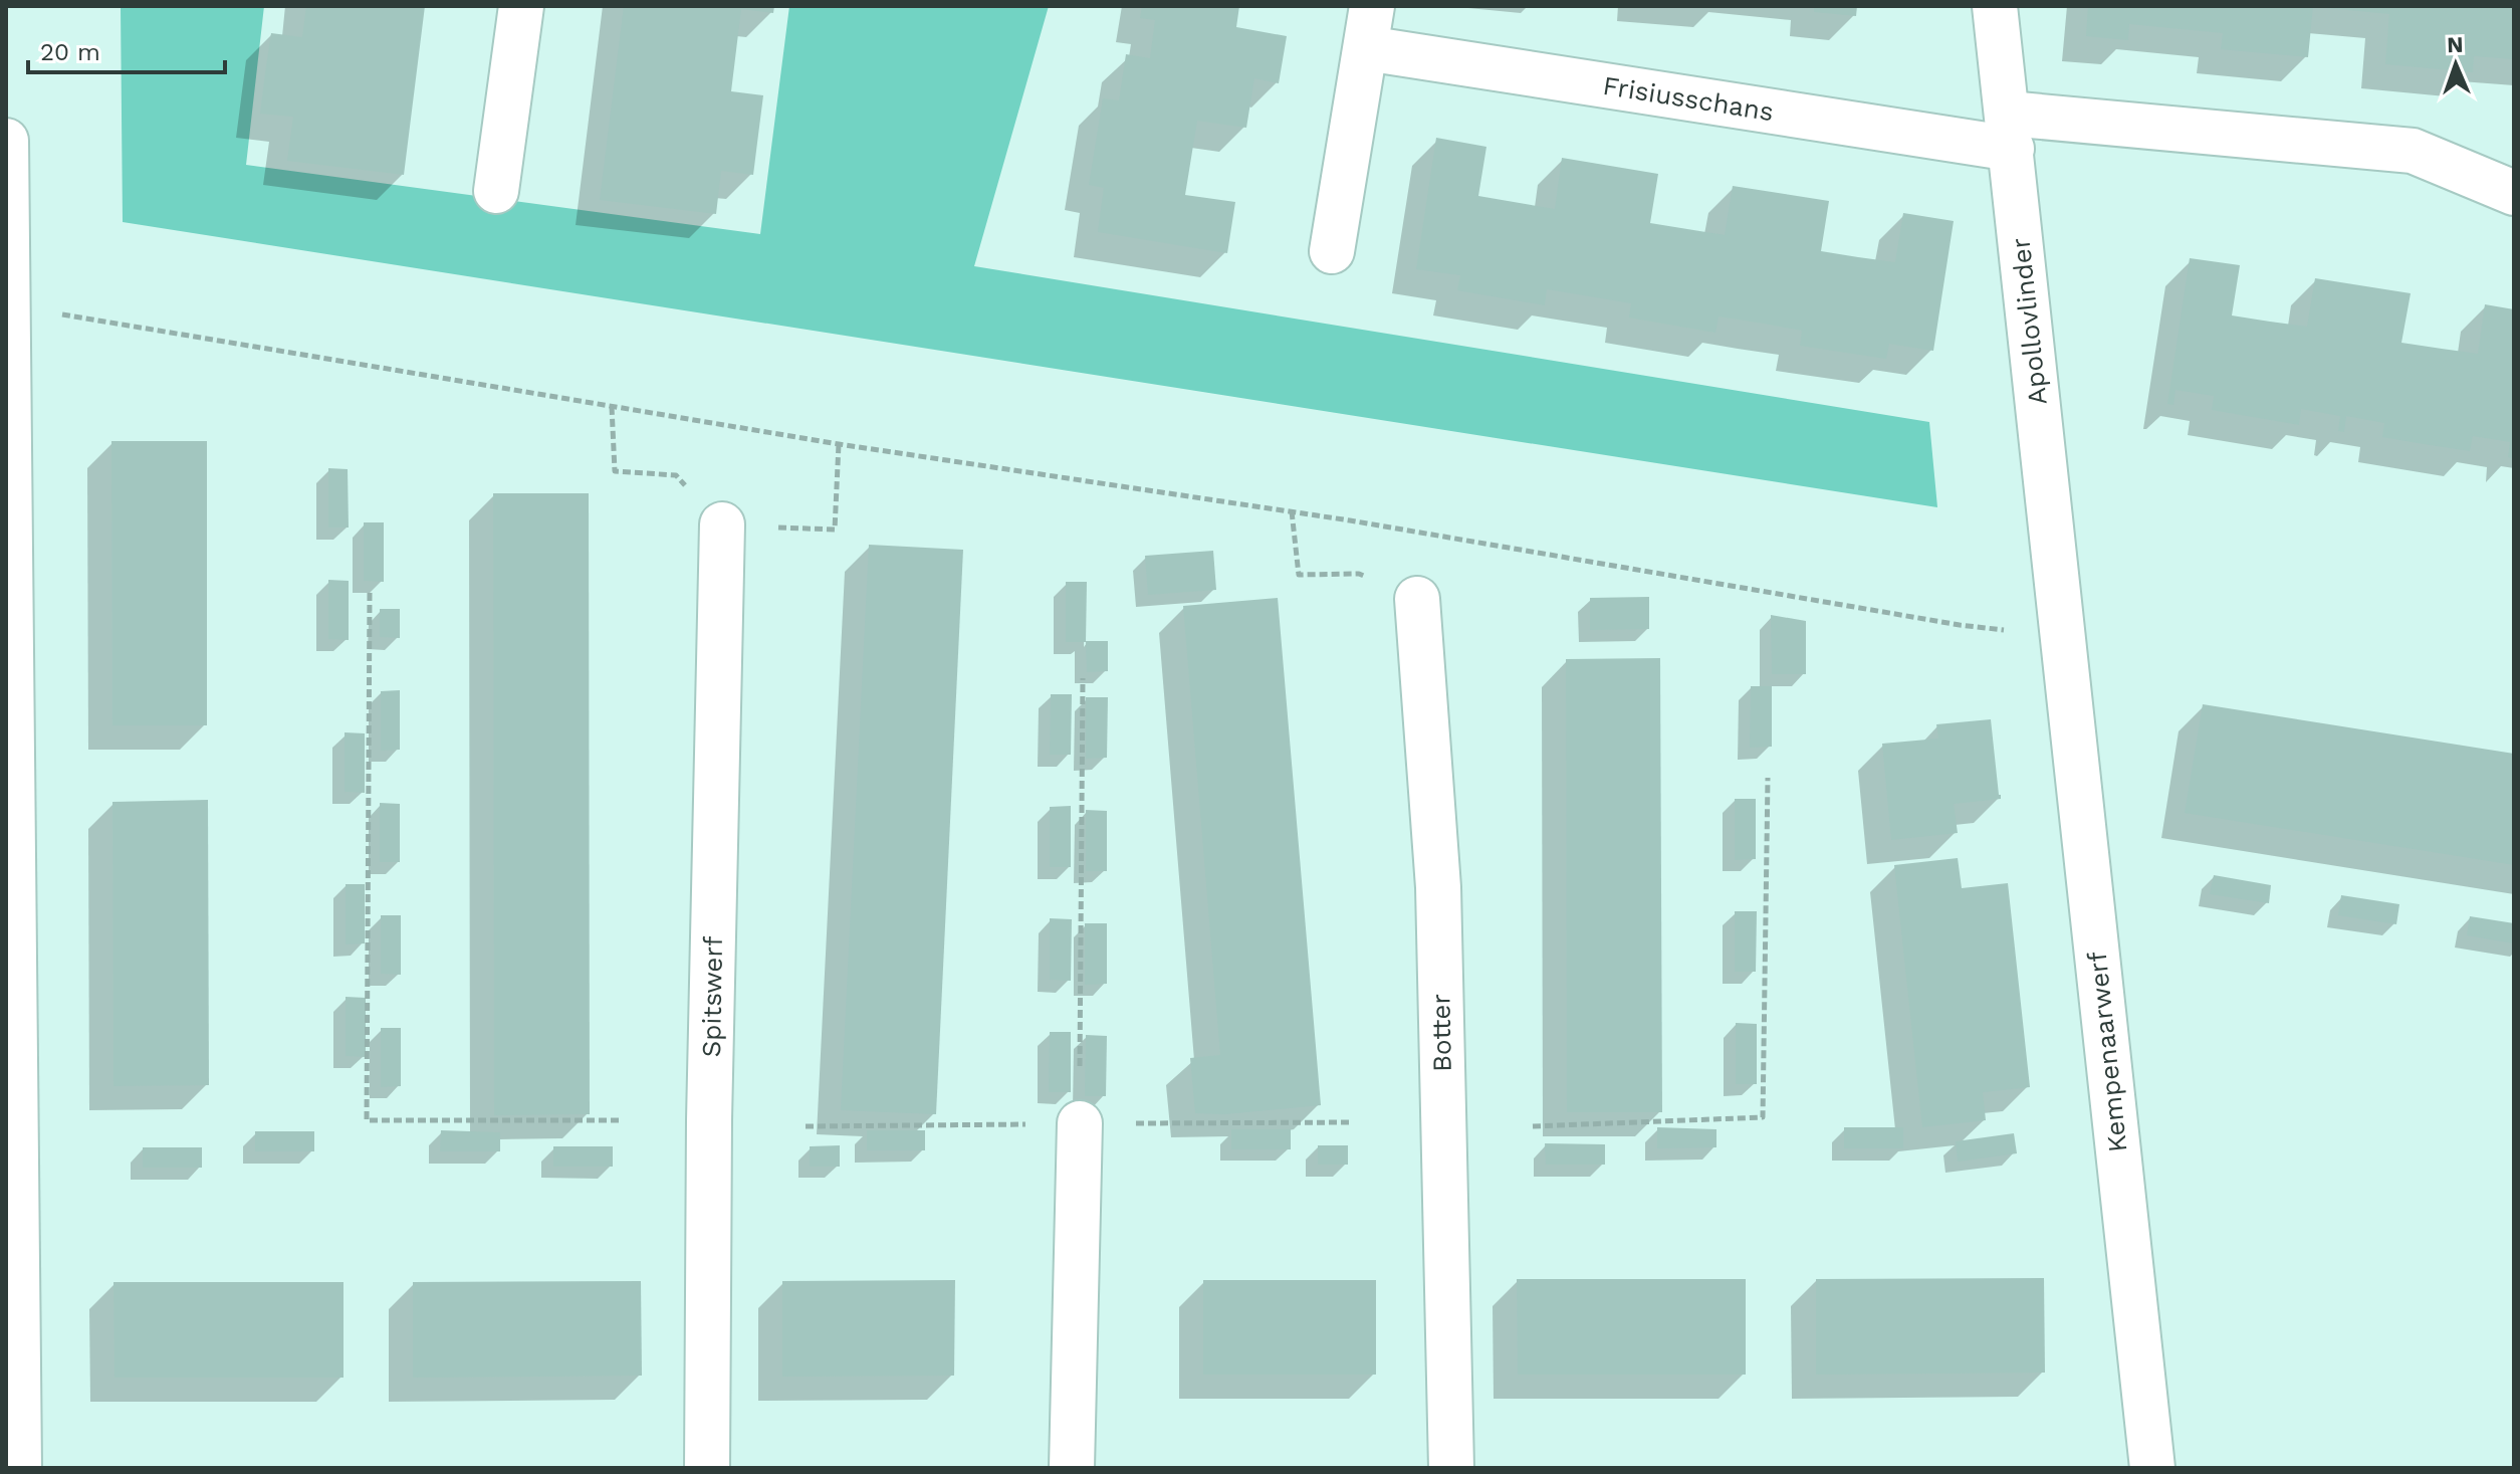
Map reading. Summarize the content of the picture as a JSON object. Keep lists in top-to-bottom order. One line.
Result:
{"streets":{"street":["Frisiusschans","Apollovlinder","Spitswerf","Botter","Kempenaarwerf"]},"crossings":[["Frisiusschans","Apollovlinder"],["Apollovlinder","Kempenaarwerf"]],"scale_bar":"20 m","north":"top"}
